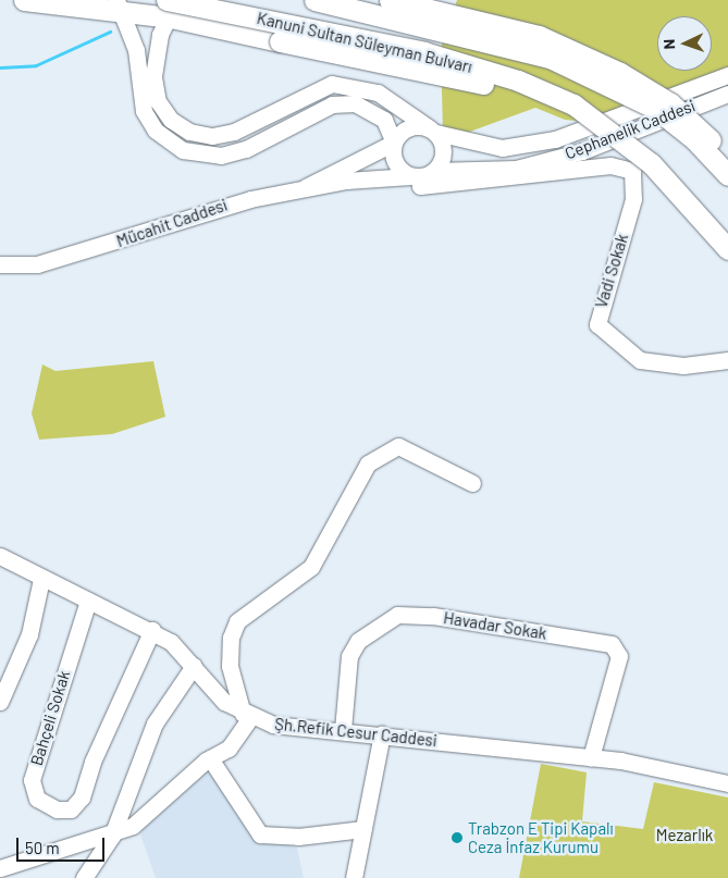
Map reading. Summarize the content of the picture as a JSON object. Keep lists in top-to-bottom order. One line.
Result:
{"streets":{"main road":["Kanuni Sultan Süleyman Bulvarı"],"street":["Cephanelik Caddesi","Mücahit Caddesi","Vadi Sokak","Havadar Sokak","Bahçeli Sokak","Şh.Refik Cesur Caddesi"]},"crossings":[["Cephanelik Caddesi","Mücahit Caddesi"],["Mücahit Caddesi","Vadi Sokak"],["Havadar Sokak","Şh.Refik Cesur Caddesi"],["Bahçeli Sokak","Şh.Refik Cesur Caddesi"]],"parks":["Mezarlık"],"places":["Trabzon E Tipi Kapalı Ceza İnfaz Kurumu"],"scale_bar":"50 m","north":"left"}
